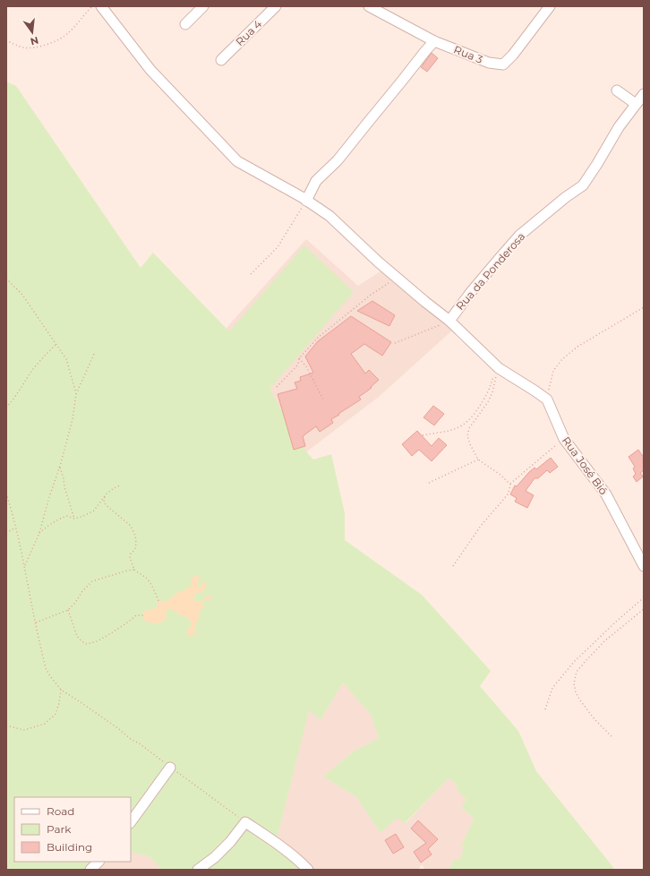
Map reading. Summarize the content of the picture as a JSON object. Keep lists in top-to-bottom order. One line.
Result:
{"streets":{"street":["Rua 4","Rua 3","Rua da Ponderosa","Rua José Bió"]},"crossings":[["Rua da Ponderosa","Rua José Bió"]],"legend":["Road","Park","Building"],"north":"bottom"}
